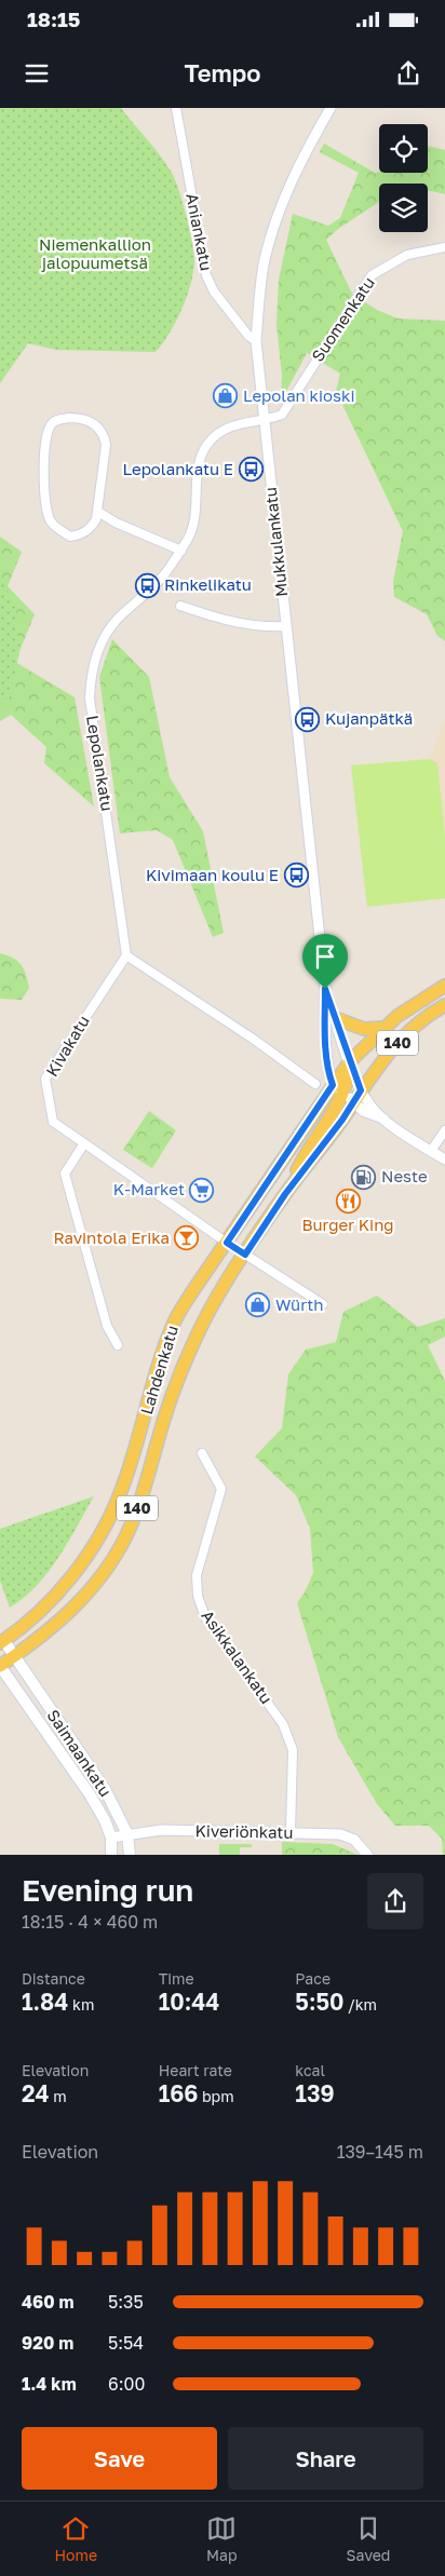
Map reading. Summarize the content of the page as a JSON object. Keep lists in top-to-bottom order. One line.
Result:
{"streets":{"main road":["140","Lahdenkatu","Saimaankatu"],"street":["Aniankatu","Suomenkatu","Mukkulankatu","Lepolankatu","Kivakatu","Asikkalankatu","Kiveriönkatu"]},"crossings":[["Aniankatu","Mukkulankatu"],["Suomenkatu","Mukkulankatu"],["Suomenkatu","Lepolankatu"],["Mukkulankatu","Lepolankatu"],["Mukkulankatu","Lahdenkatu"],["Lepolankatu","Kivakatu"],["Kivakatu","Lahdenkatu"],["Lahdenkatu","Saimaankatu"],["Asikkalankatu","Kiveriönkatu"],["Saimaankatu","Kiveriönkatu"]],"parks":["Niemenkallion jalopuumetsä"],"places":{"shop":["Lepolan kioski","Würth"],"bus stop":["Lepolankatu E","Rinkelikatu","Kujanpätkä","Kivimaan koulu E"],"fuel station":["Neste"],"supermarket":["K-Market"],"restaurant":["Burger King"],"bar":["Ravintola Erika"]},"page":{"status":"18:15","header":"Tempo","heading":["Evening run","18:15 · 4 × 460 m"],"stats":[["Distance","1.84 km"],["Time","10:44"],["Pace","5:50 /km"],["Elevation","24 m"],["Heart rate","166 bpm"],["kcal","139"]],"chart":["Elevation","139–145 m"],"list":[{"name":"460 m","note":"5:35"},{"name":"920 m","note":"5:54"},{"name":"1.4 km","note":"6:00"}],"buttons":["Save","Share"],"tabs":["Home","Map","Saved"]}}
